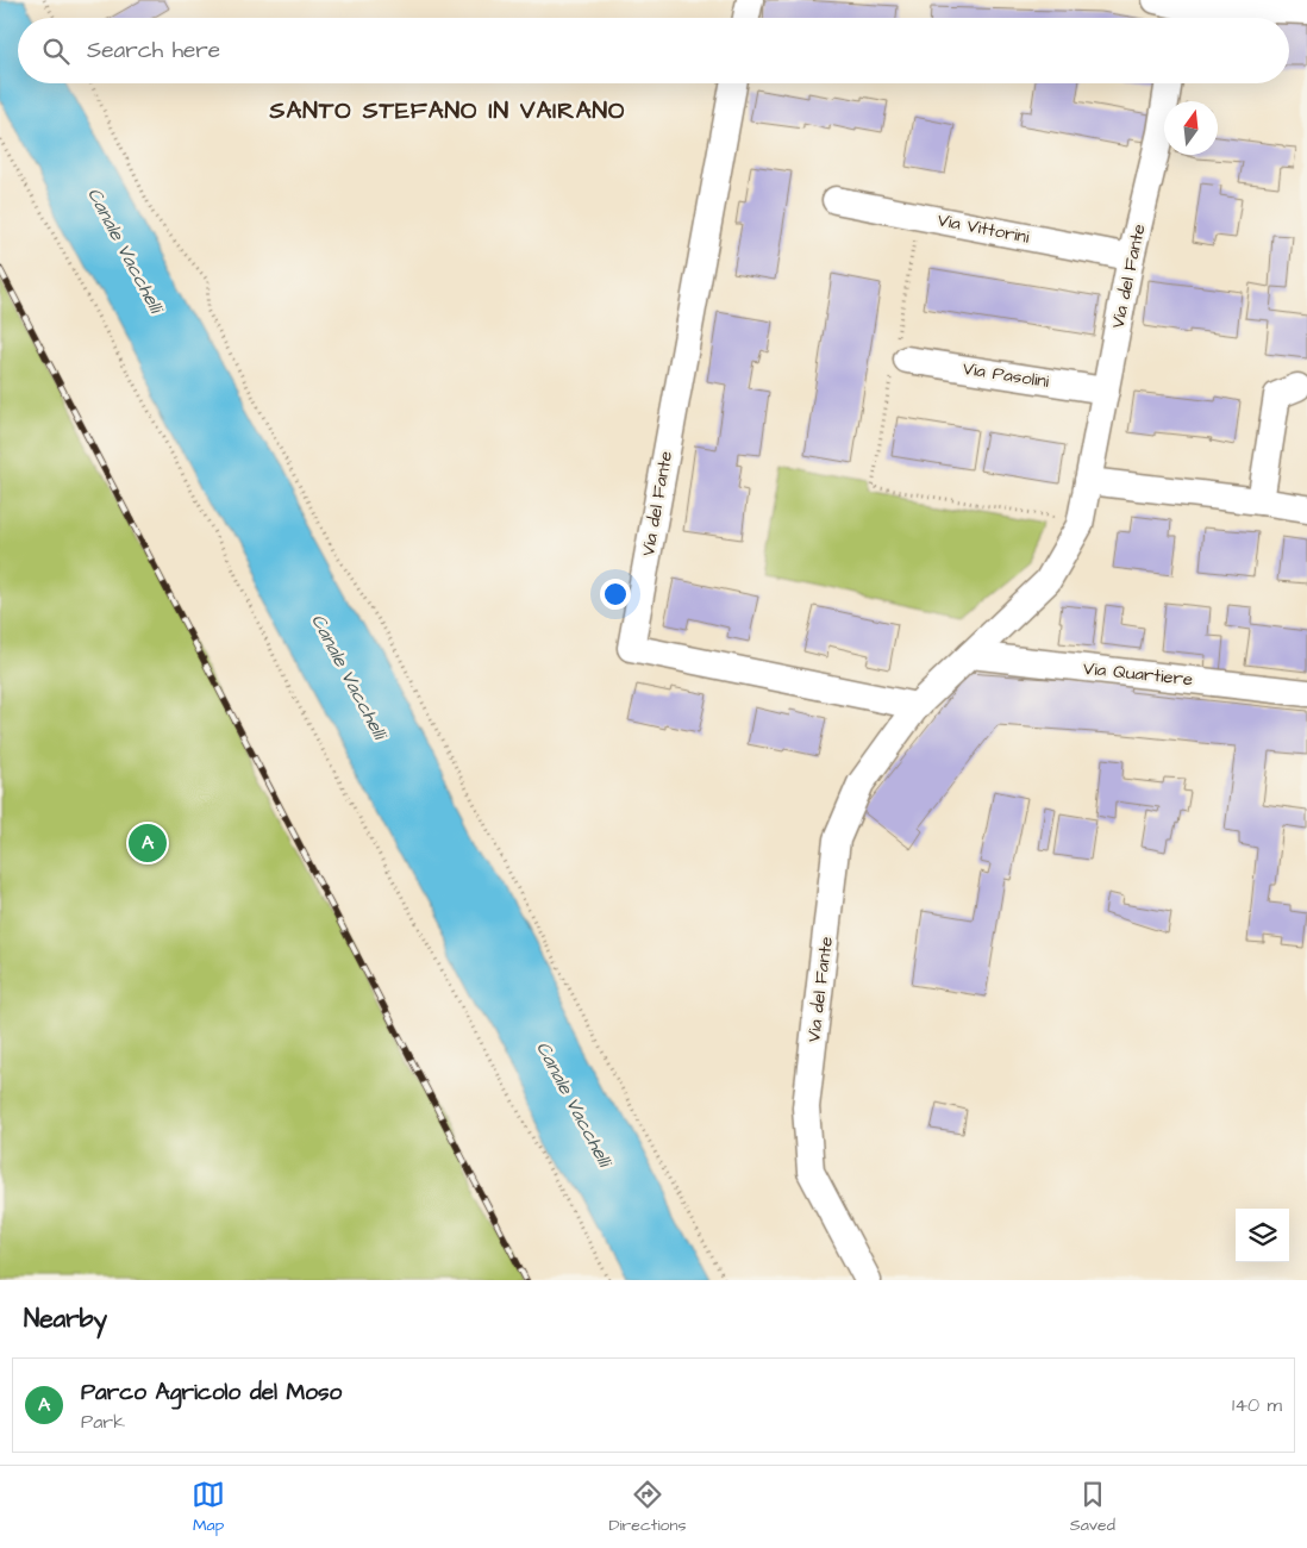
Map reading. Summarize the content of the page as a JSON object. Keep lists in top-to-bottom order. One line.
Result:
{"streets":{"street":["Via Vittorini","Via del Fante","Via Pasolini","Via Quartiere"]},"crossings":[["Via Vittorini","Via del Fante"],["Via del Fante","Via Pasolini"],["Via del Fante","Via Quartiere"]],"districts":["SANTO STEFANO IN VAIRANO"],"water":["Canale Vacchelli"],"north":"top","page":{"search":"Search here","pins":"A","heading":"Nearby","list":[{"mark":"A","name":"Parco Agricolo del Moso","note":"Park","value":"140 m"}],"nav":["Map","Directions","Saved"]}}
